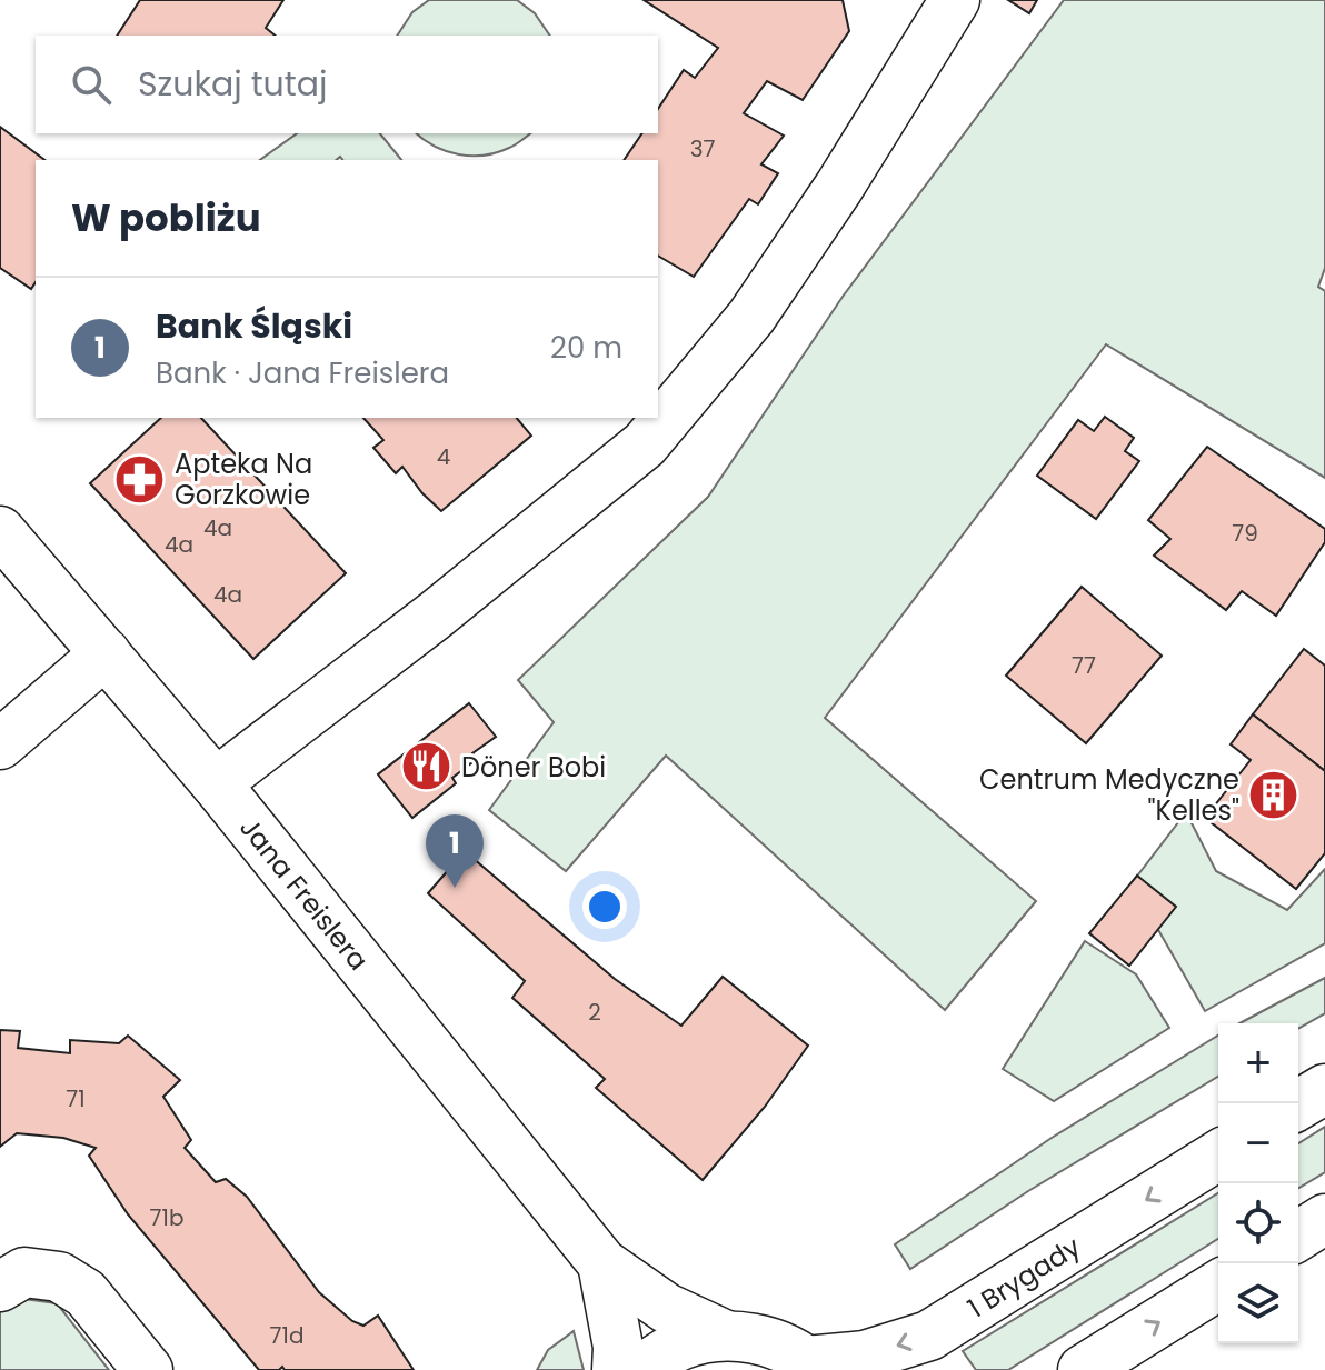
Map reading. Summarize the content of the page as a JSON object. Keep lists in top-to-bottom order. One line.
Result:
{"streets":{"street":["Jana Freislera","1 Brygady"]},"places":{"pharmacy":["Apteka Na Gorzkowie"],"restaurant":["Döner Bobi"],"building":["Centrum Medyczne \"Kelles\""]},"house_numbers":["37","4","4a","79","4a","4a","77","2","71","71b","71d"],"page":{"search":"Szukaj tutaj","heading":"W pobliżu","list":[{"mark":"1","name":"Bank Śląski","note":"Bank · Jana Freislera","value":"20 m"}],"pins":"1","map_buttons":["+","−"]}}
